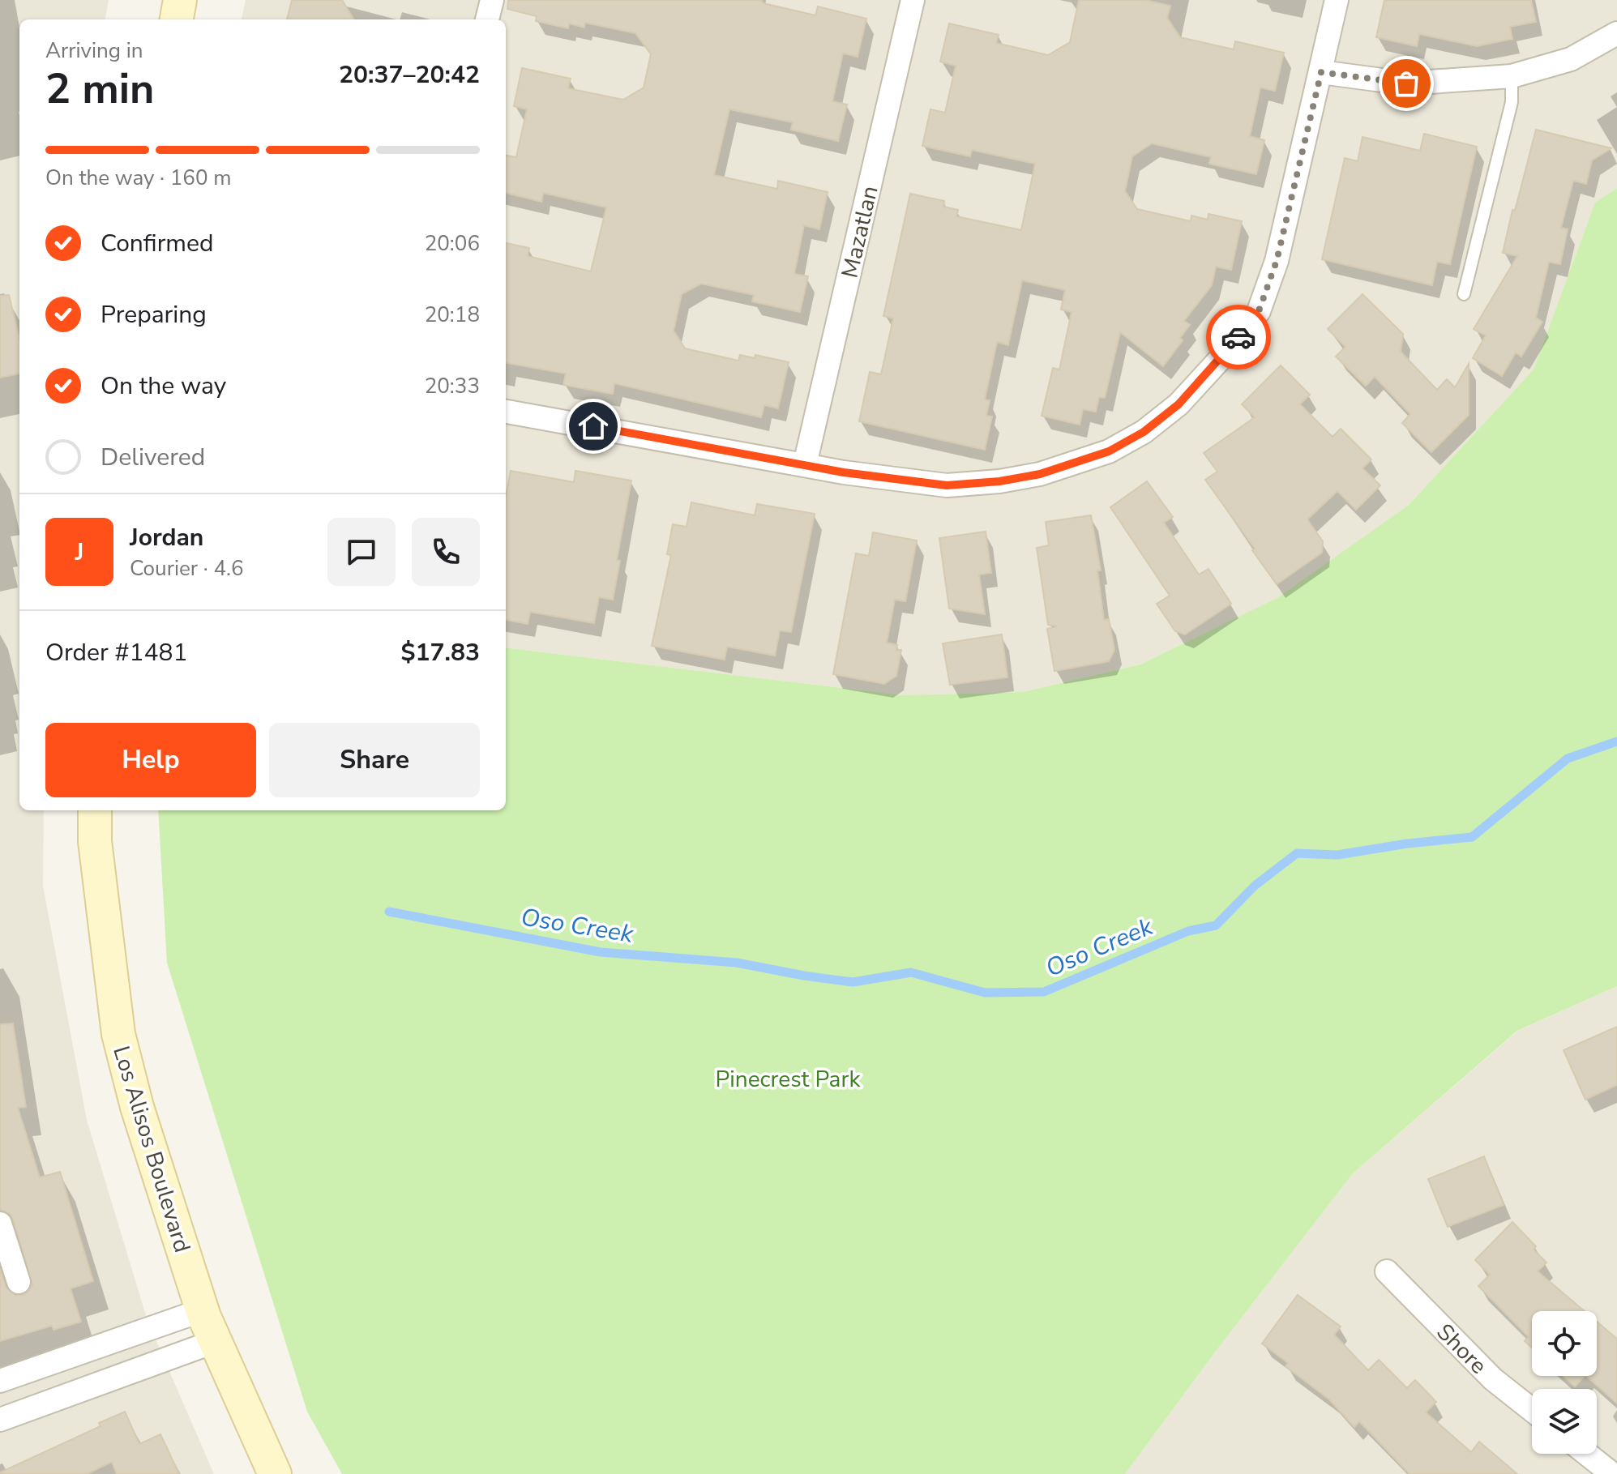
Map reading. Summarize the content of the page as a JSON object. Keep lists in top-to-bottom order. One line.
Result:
{"streets":{"main road":["Los Alisos Boulevard"],"street":["Mazatlan","Shore"]},"water":["Oso Creek"],"parks":["Pinecrest Park"],"page":{"heading":["2 min","Arriving in","20:37–20:42"],"panel":["Jordan","Courier · 4.6","Order #1481","$17.83"],"bar":"On the way · 160 m","list":[["Confirmed","20:06"],["Preparing","20:18"],["On the way","20:33"],"Delivered"],"round":"J","buttons":["Help","Share"]}}
